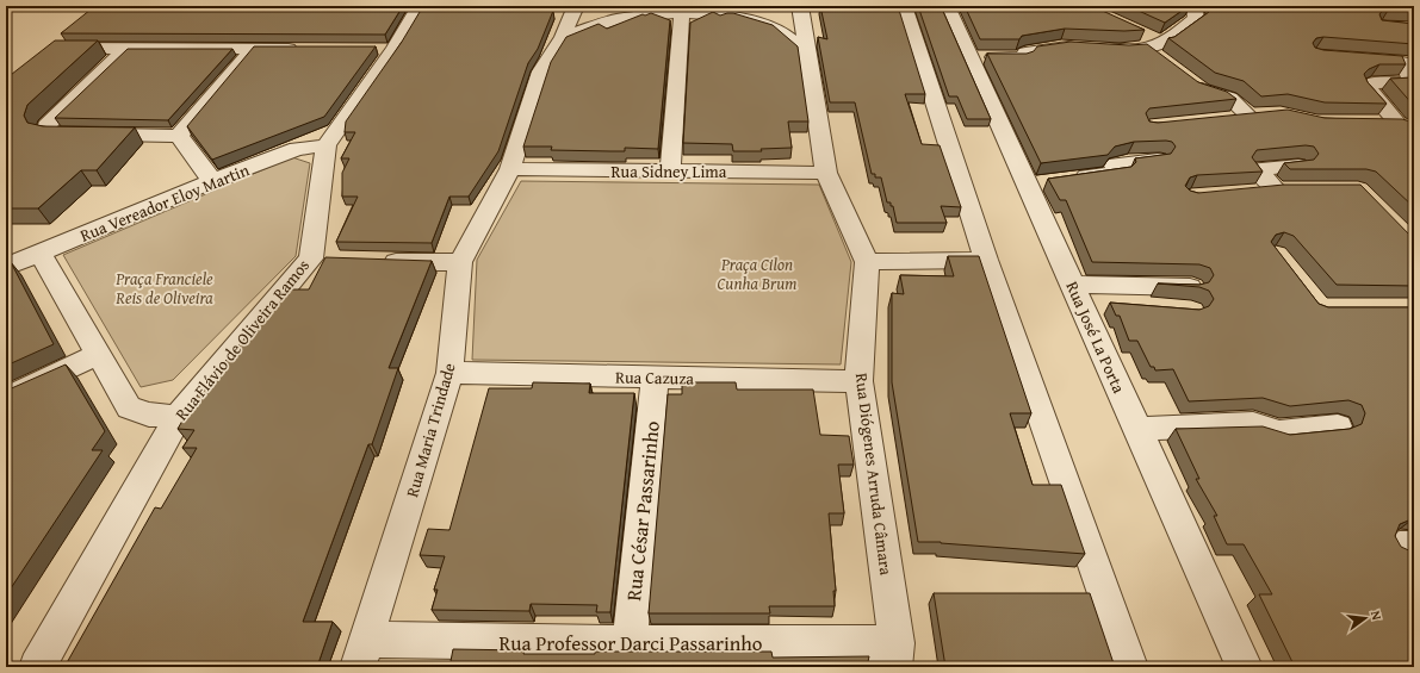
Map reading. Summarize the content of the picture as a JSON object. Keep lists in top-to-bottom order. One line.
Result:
{"streets":{"street":["Rua Sidney Lima","Rua Vereador Eloy Martin","Rua José La Porta","Rua Flávio de Oliveira Ramos","Rua Cazuza","Rua Maria Trindade","Rua Diógenes Arruda Câmara","Rua César Passarinho","Rua Professor Darci Passarinho"]},"crossings":[["Rua Sidney Lima","Rua Maria Trindade"],["Rua Sidney Lima","Rua Diógenes Arruda Câmara"],["Rua Vereador Eloy Martin","Rua Flávio de Oliveira Ramos"],["Rua Cazuza","Rua Maria Trindade"],["Rua Cazuza","Rua Diógenes Arruda Câmara"],["Rua Cazuza","Rua César Passarinho"],["Rua Maria Trindade","Rua Professor Darci Passarinho"],["Rua Diógenes Arruda Câmara","Rua Professor Darci Passarinho"],["Rua César Passarinho","Rua Professor Darci Passarinho"]],"parks":["Praça Cilon Cunha Brum","Praça Franciele Reis de Oliveira"],"north":"right"}
